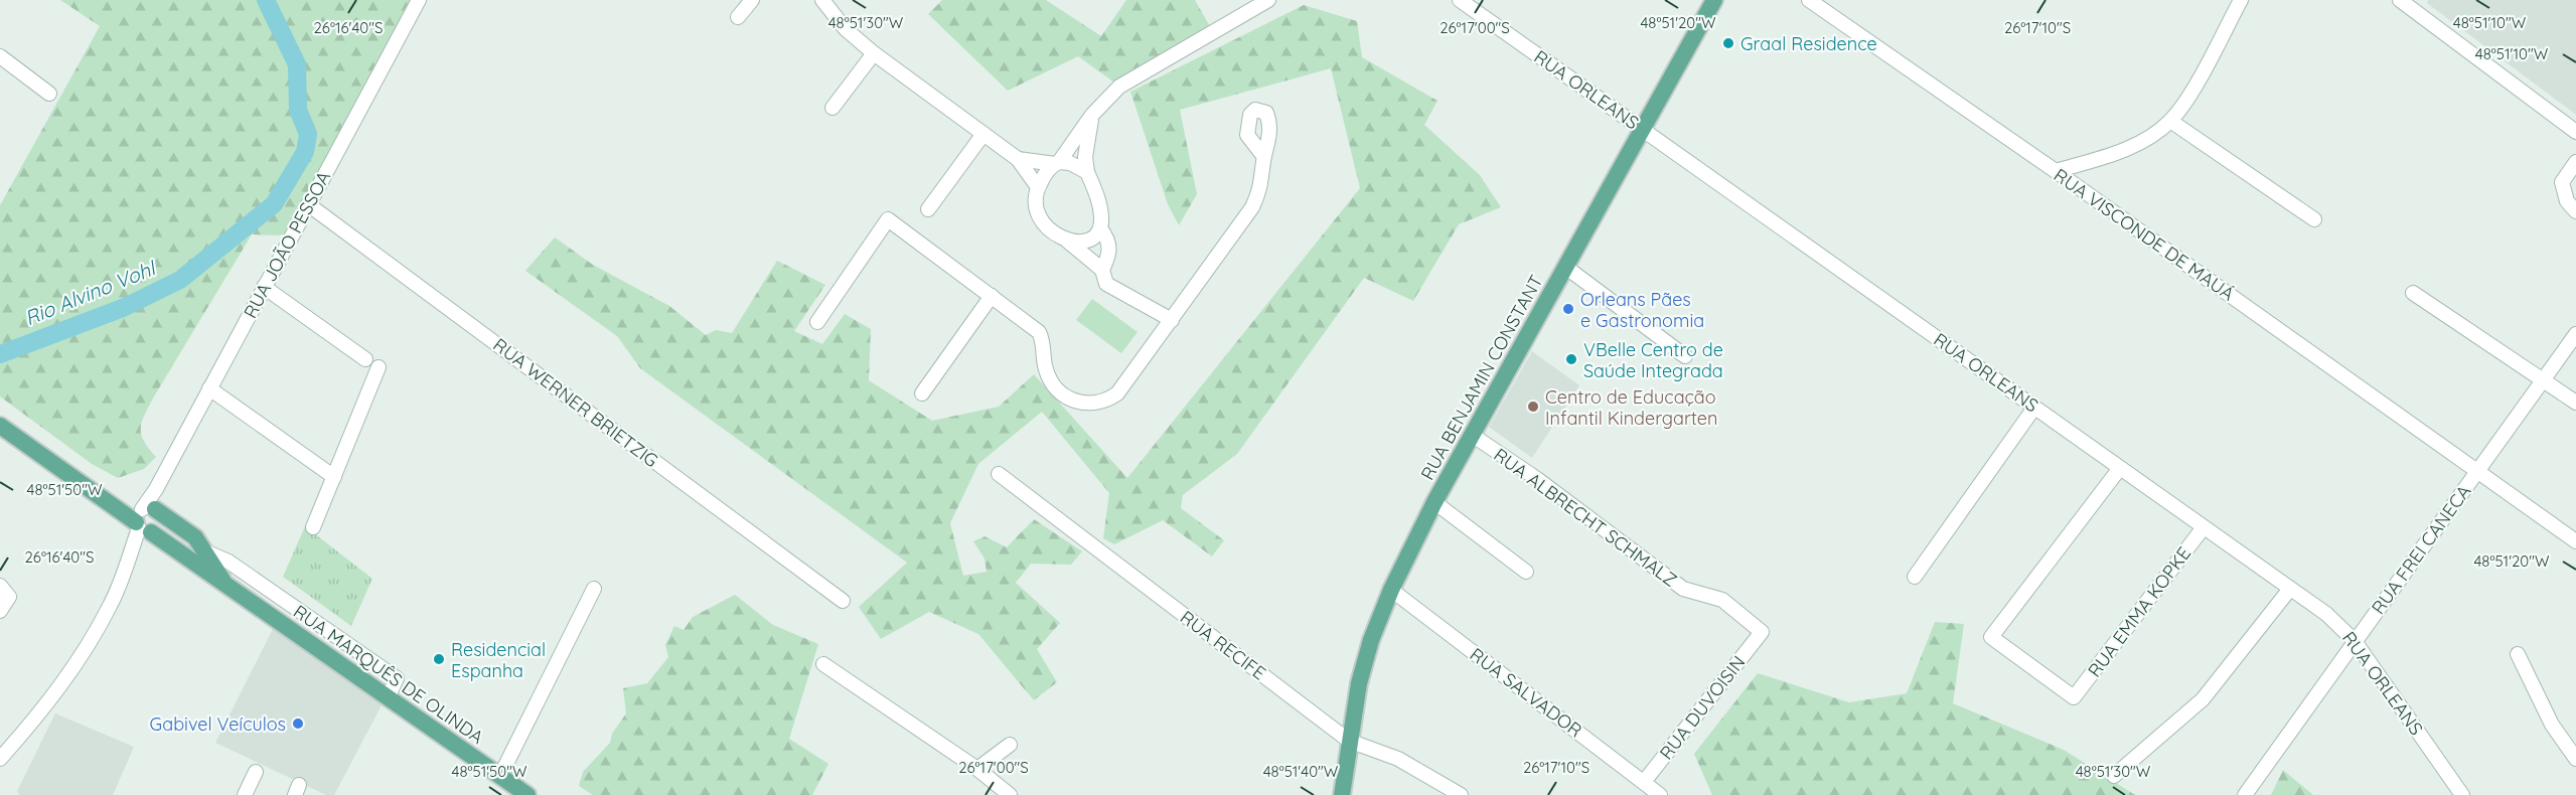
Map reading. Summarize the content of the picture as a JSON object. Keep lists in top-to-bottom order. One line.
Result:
{"streets":{"main road":["RUA BENJAMIN CONSTANT","RUA MARQUÊS DE OLINDA"],"street":["RUA ORLEANS","RUA VISCONDE DE MAUÁ","RUA JOÃO PESSOA","RUA WERNER BRIETZIG","RUA ALBRECHT SCHMALZ","RUA FREI CANECA","RUA EMMA KOPKE","RUA RECIFE","RUA SALVADOR","RUA DUVOISIN"]},"crossings":[["RUA ORLEANS","RUA BENJAMIN CONSTANT"],["RUA ORLEANS","RUA FREI CANECA"],["RUA ORLEANS","RUA EMMA KOPKE"],["RUA VISCONDE DE MAUÁ","RUA FREI CANECA"],["RUA JOÃO PESSOA","RUA WERNER BRIETZIG"],["RUA JOÃO PESSOA","RUA MARQUÊS DE OLINDA"],["RUA BENJAMIN CONSTANT","RUA ALBRECHT SCHMALZ"],["RUA BENJAMIN CONSTANT","RUA RECIFE"],["RUA BENJAMIN CONSTANT","RUA SALVADOR"],["RUA ALBRECHT SCHMALZ","RUA DUVOISIN"],["RUA SALVADOR","RUA DUVOISIN"]],"water":["Rio Alvino Vohl"],"places":["Graal Residence","Orleans Pães e Gastronomia","VBelle Centro de Saúde Integrada","Centro de Educação Infantil Kindergarten","Residencial Espanha","Gabivel Veículos"],"coordinates":["48°51'30\"W","48°51'20\"W","48°51'10\"W","26°16'40\"S","26°17'00\"S","26°17'10\"S","48°51'50\"W","48°51'40\"W"]}
